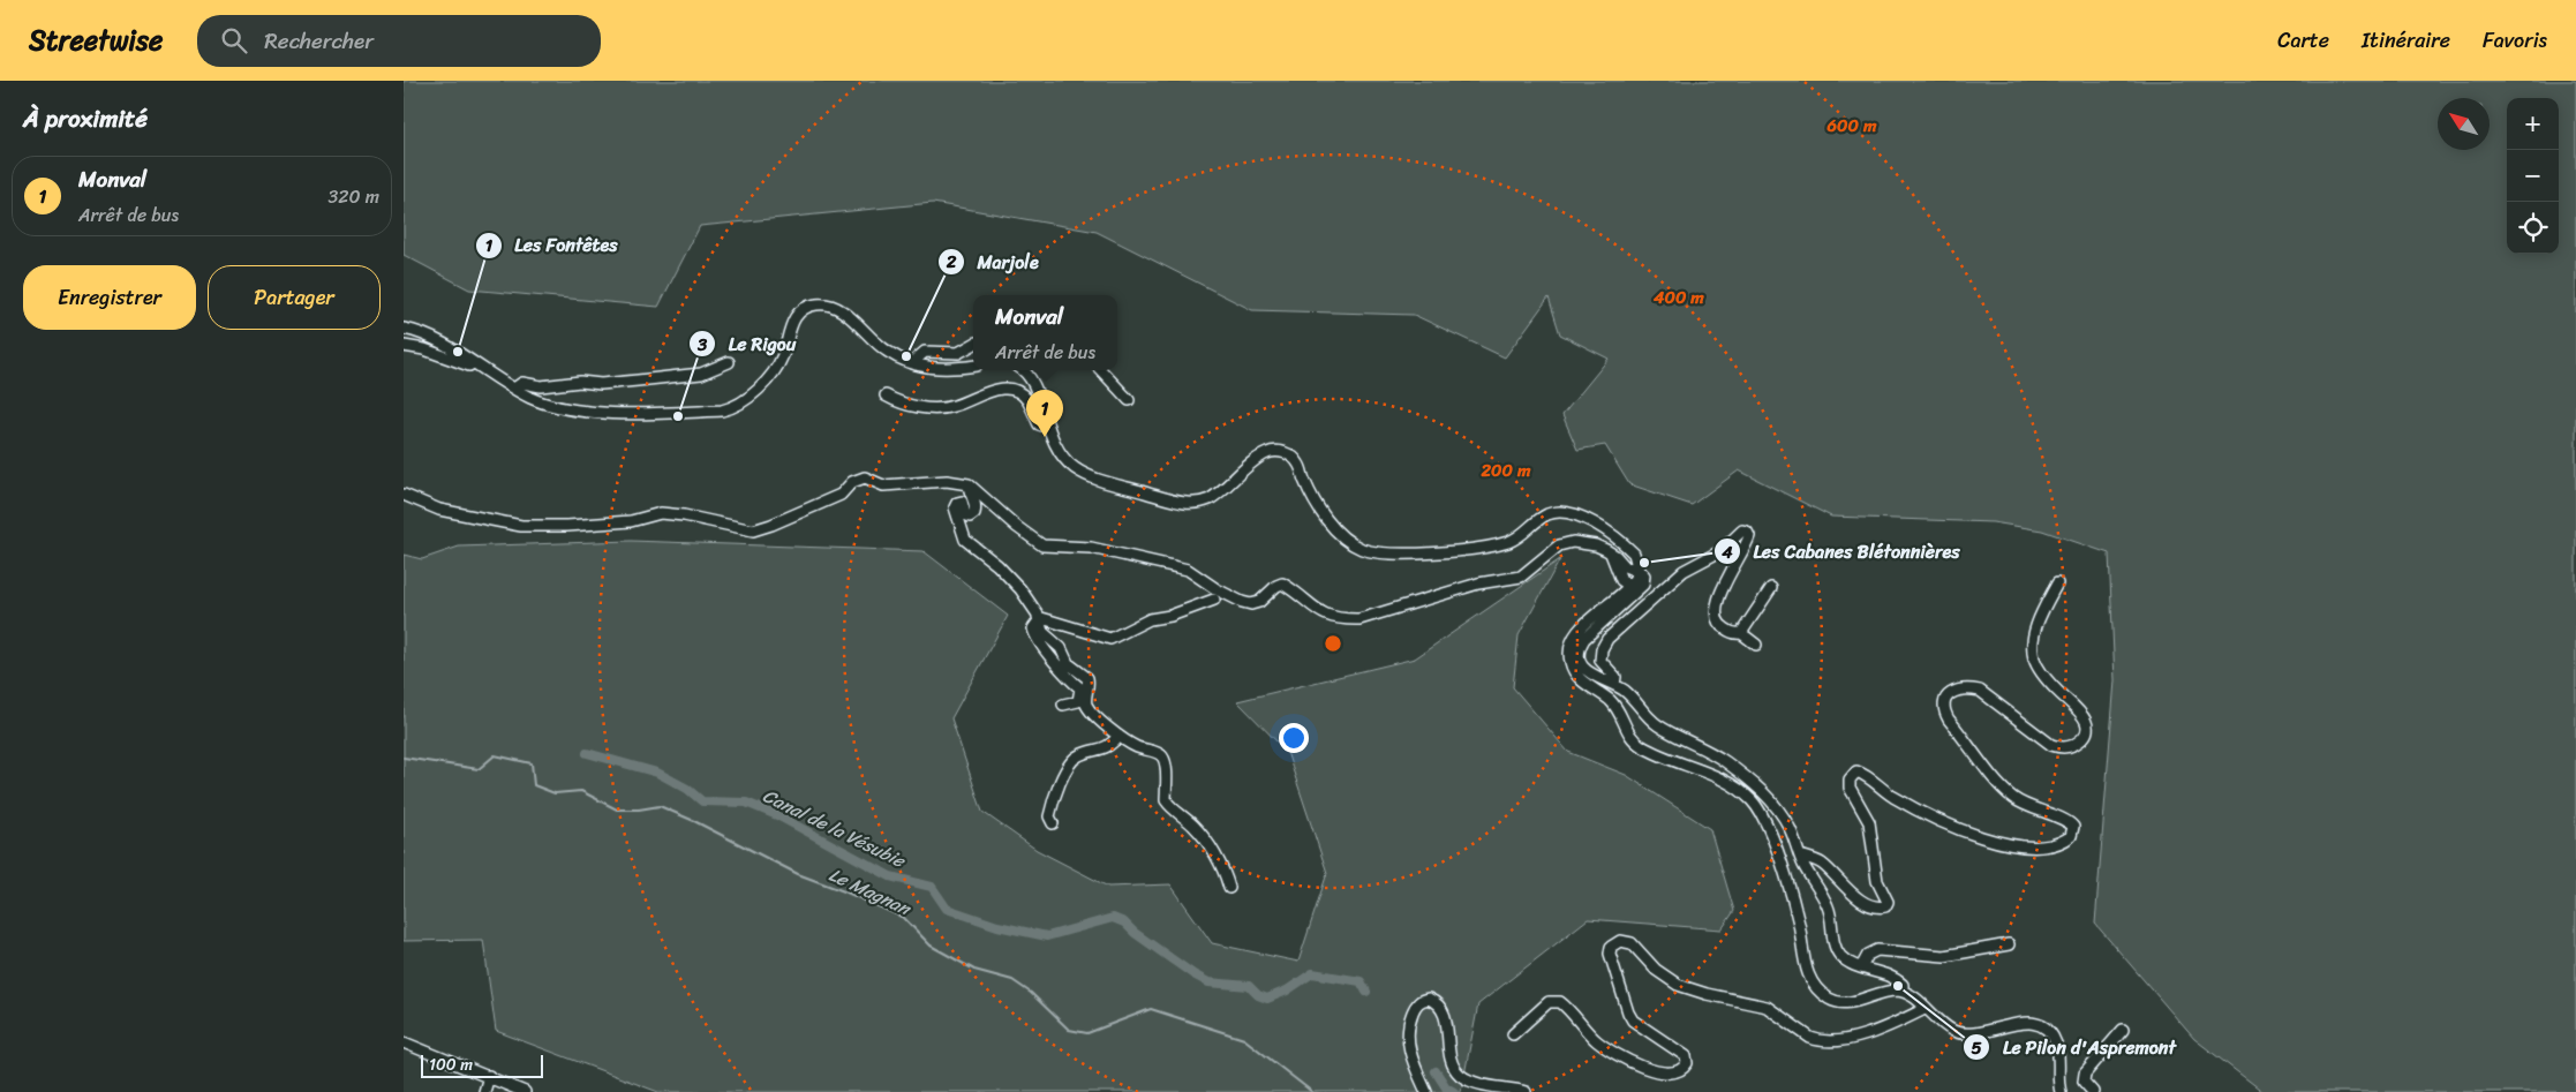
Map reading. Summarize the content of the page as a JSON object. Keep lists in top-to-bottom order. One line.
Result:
{"water":["Canal de la Vésubie","Le Magnan"],"places":["Les Fontêtes","Marjole","Le Rigou","Les Cabanes Blétonnières","Le Pilon d'Aspremont"],"scale_bar":"100 m","north":"top left","page":{"header":"Streetwise","search":"Rechercher","nav":["Carte","Itinéraire","Favoris"],"heading":"À proximité","map_buttons":["+","−"],"list":[{"mark":"1","name":"Monval","note":"Arrêt de bus","value":"320 m"}],"buttons":["Enregistrer","Partager"],"popup":["Monval","Arrêt de bus"],"pins":"1","scale":"100 m"},"rings":["600 m","400 m","200 m"]}
